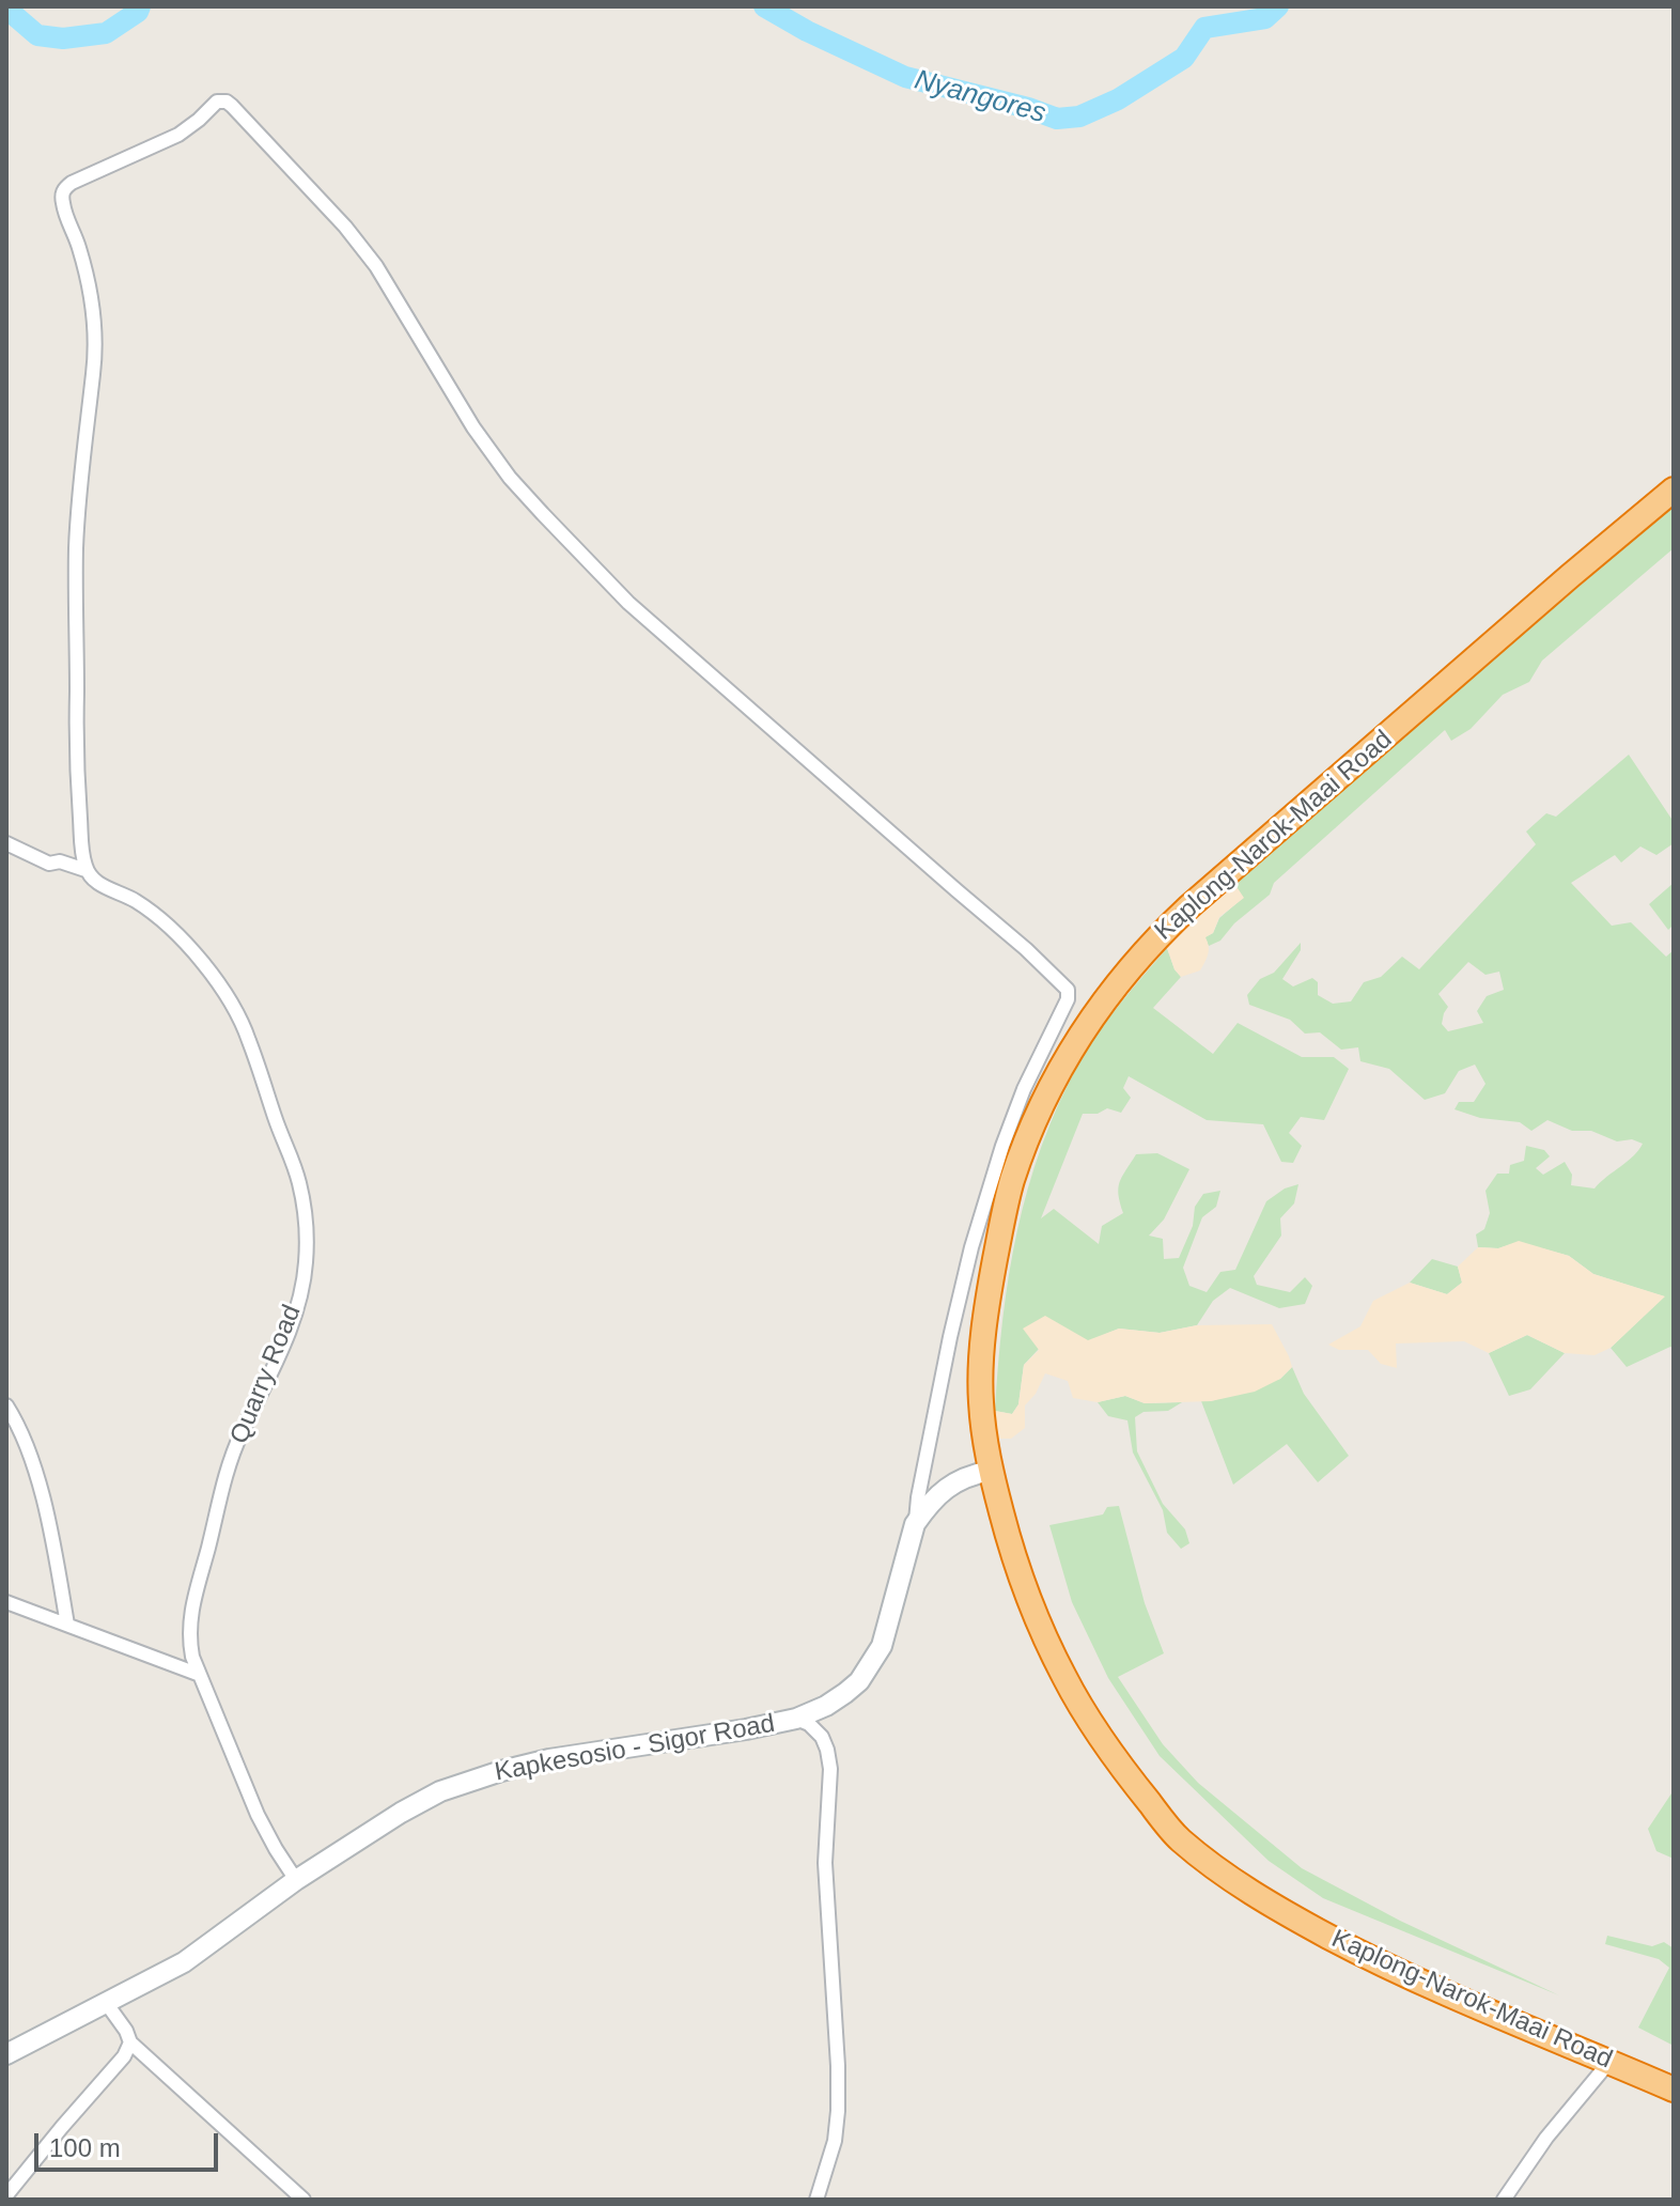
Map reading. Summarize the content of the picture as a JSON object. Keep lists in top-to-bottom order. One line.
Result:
{"streets":{"highway":["Kaplong-Narok-Maai Road"],"main road":["Kapkesosio - Sigor Road"],"street":["Quarry Road"]},"crossings":[["Kaplong-Narok-Maai Road","Kapkesosio - Sigor Road"],["Quarry Road","Kapkesosio - Sigor Road"]],"water":["Nyangores"],"scale_bar":"100 m"}
